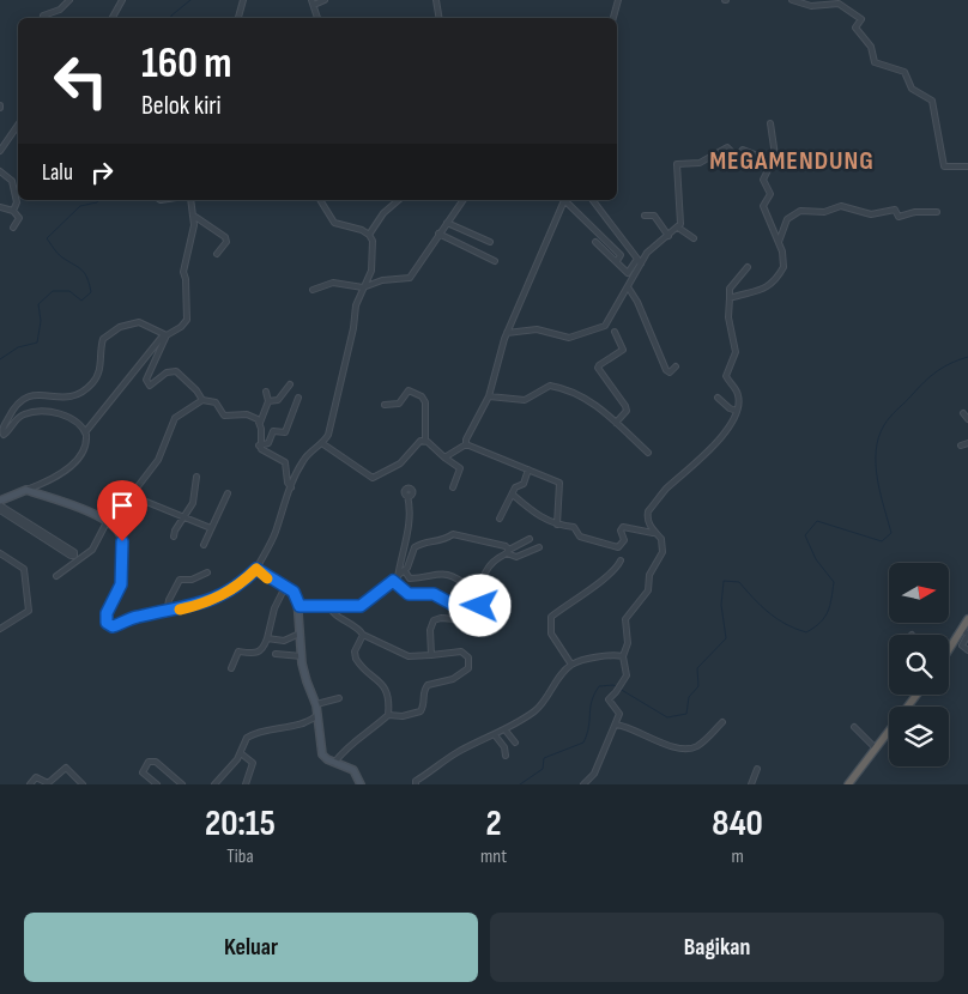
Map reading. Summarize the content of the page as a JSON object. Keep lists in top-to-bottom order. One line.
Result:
{"districts":["MEGAMENDUNG"],"north":"right","page":{"turn":["160 m","Belok kiri"],"then":"Lalu","eta":["20:15","Tiba","2","mnt","840","m"],"buttons":["Keluar","Bagikan"]}}
